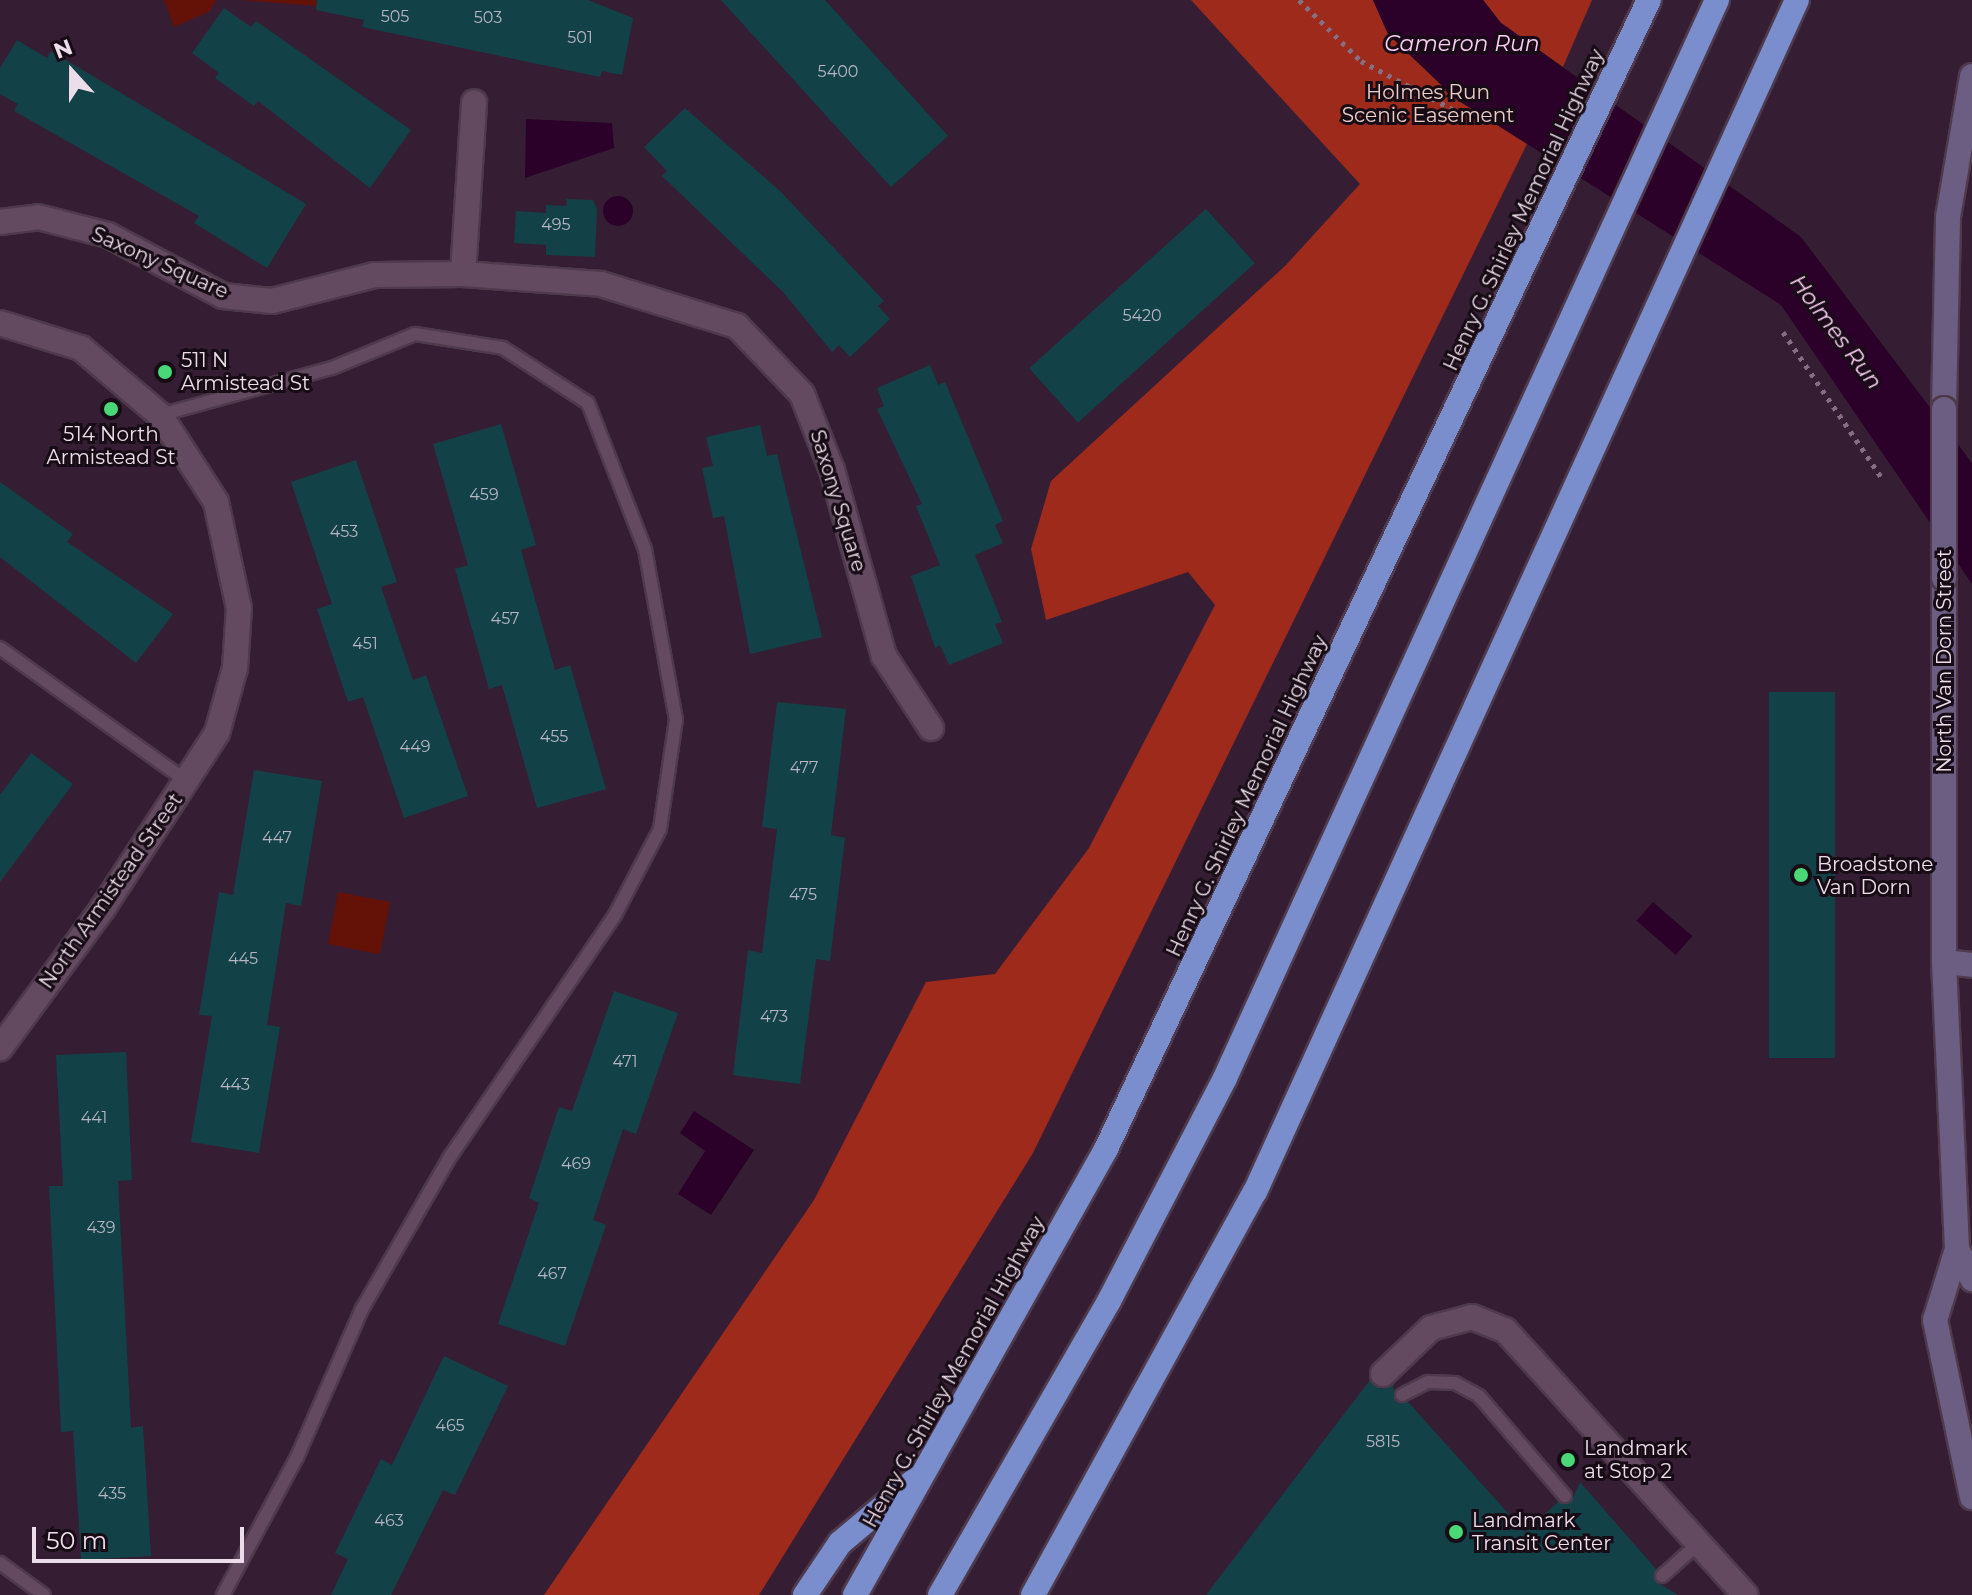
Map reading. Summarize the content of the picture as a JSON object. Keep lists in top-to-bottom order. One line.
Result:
{"streets":{"highway":["Henry G. Shirley Memorial Highway"],"main road":["North Van Dorn Street"],"street":["Saxony Square","North Armistead Street"]},"water":["Cameron Run","Holmes Run"],"parks":["Holmes Run Scenic Easement"],"places":["511 N Armistead St","514 North Armistead St","Broadstone Van Dorn","Landmark at Stop 2","Landmark Transit Center"],"house_numbers":["505","503","501","5400","495","5420","459","453","457","451","455","449","477","447","475","445","473","471","443","441","469","439","467","465","5815","435","463"],"scale_bar":"50 m","north":"top"}
